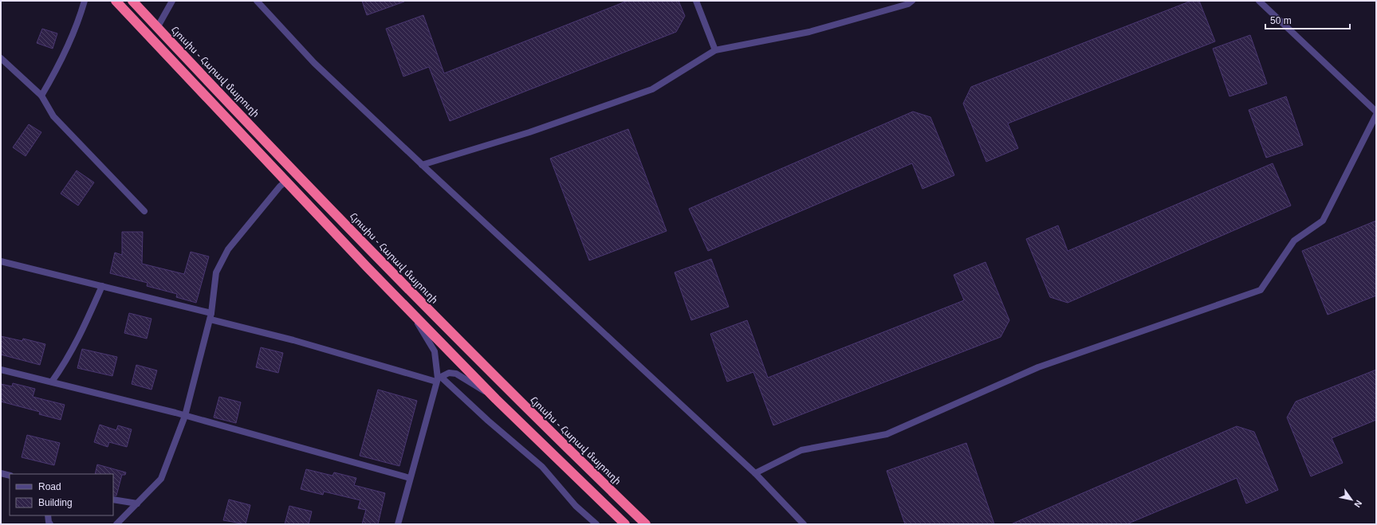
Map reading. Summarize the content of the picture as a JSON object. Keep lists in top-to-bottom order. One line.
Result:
{"streets":{"highway":["Հյուսիս - Հարավ մայրուղի"]},"legend":["Road","Building"],"scale_bar":"50 m","north":"bottom right"}
